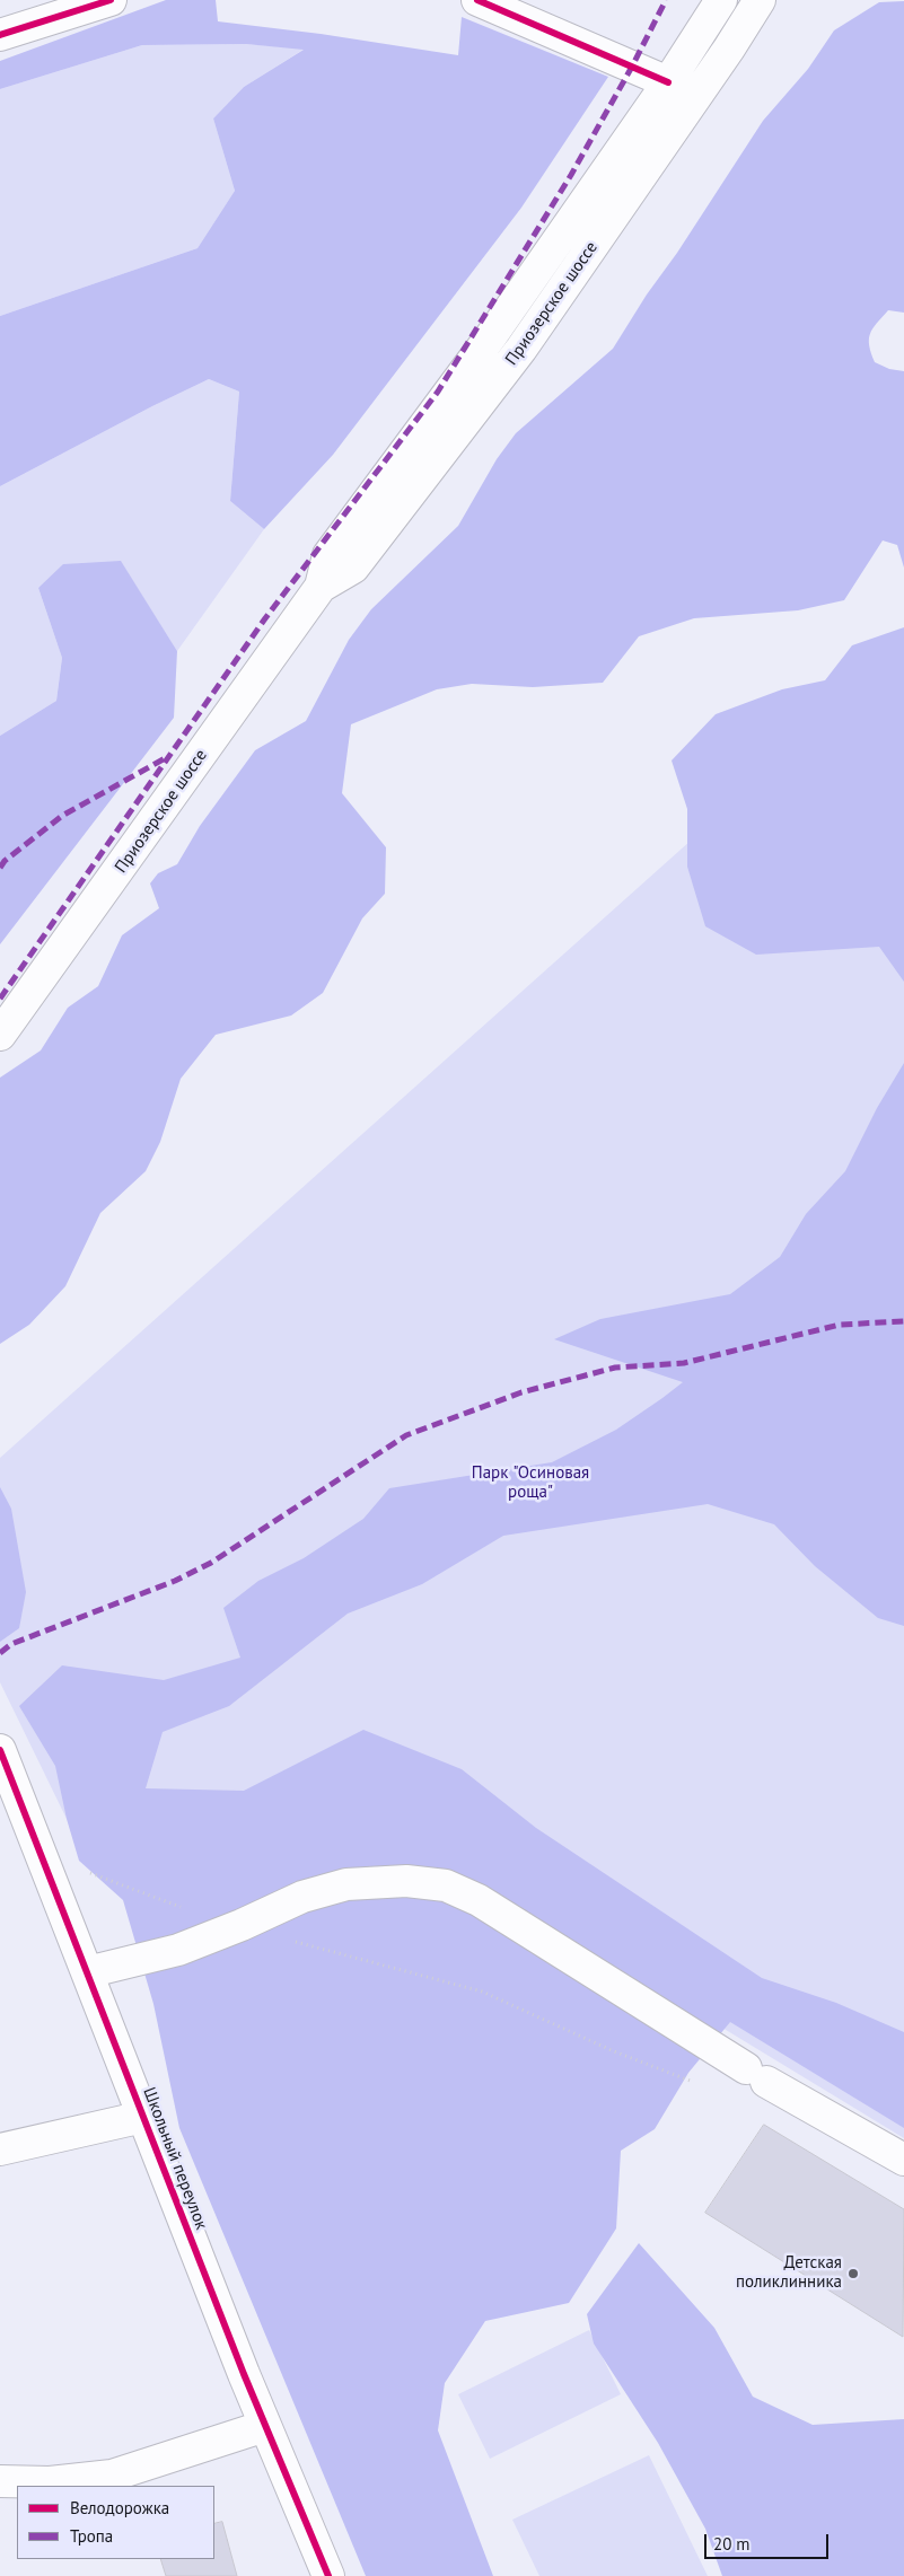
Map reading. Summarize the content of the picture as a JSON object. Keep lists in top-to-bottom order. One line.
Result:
{"streets":{"main road":["Приозерское шоссе","Школьный переулок"]},"parks":["Парк \"Осиновая роща\""],"places":["Детская поликлинника"],"legend":["Велодорожка","Тропа"],"scale_bar":"20 m"}
